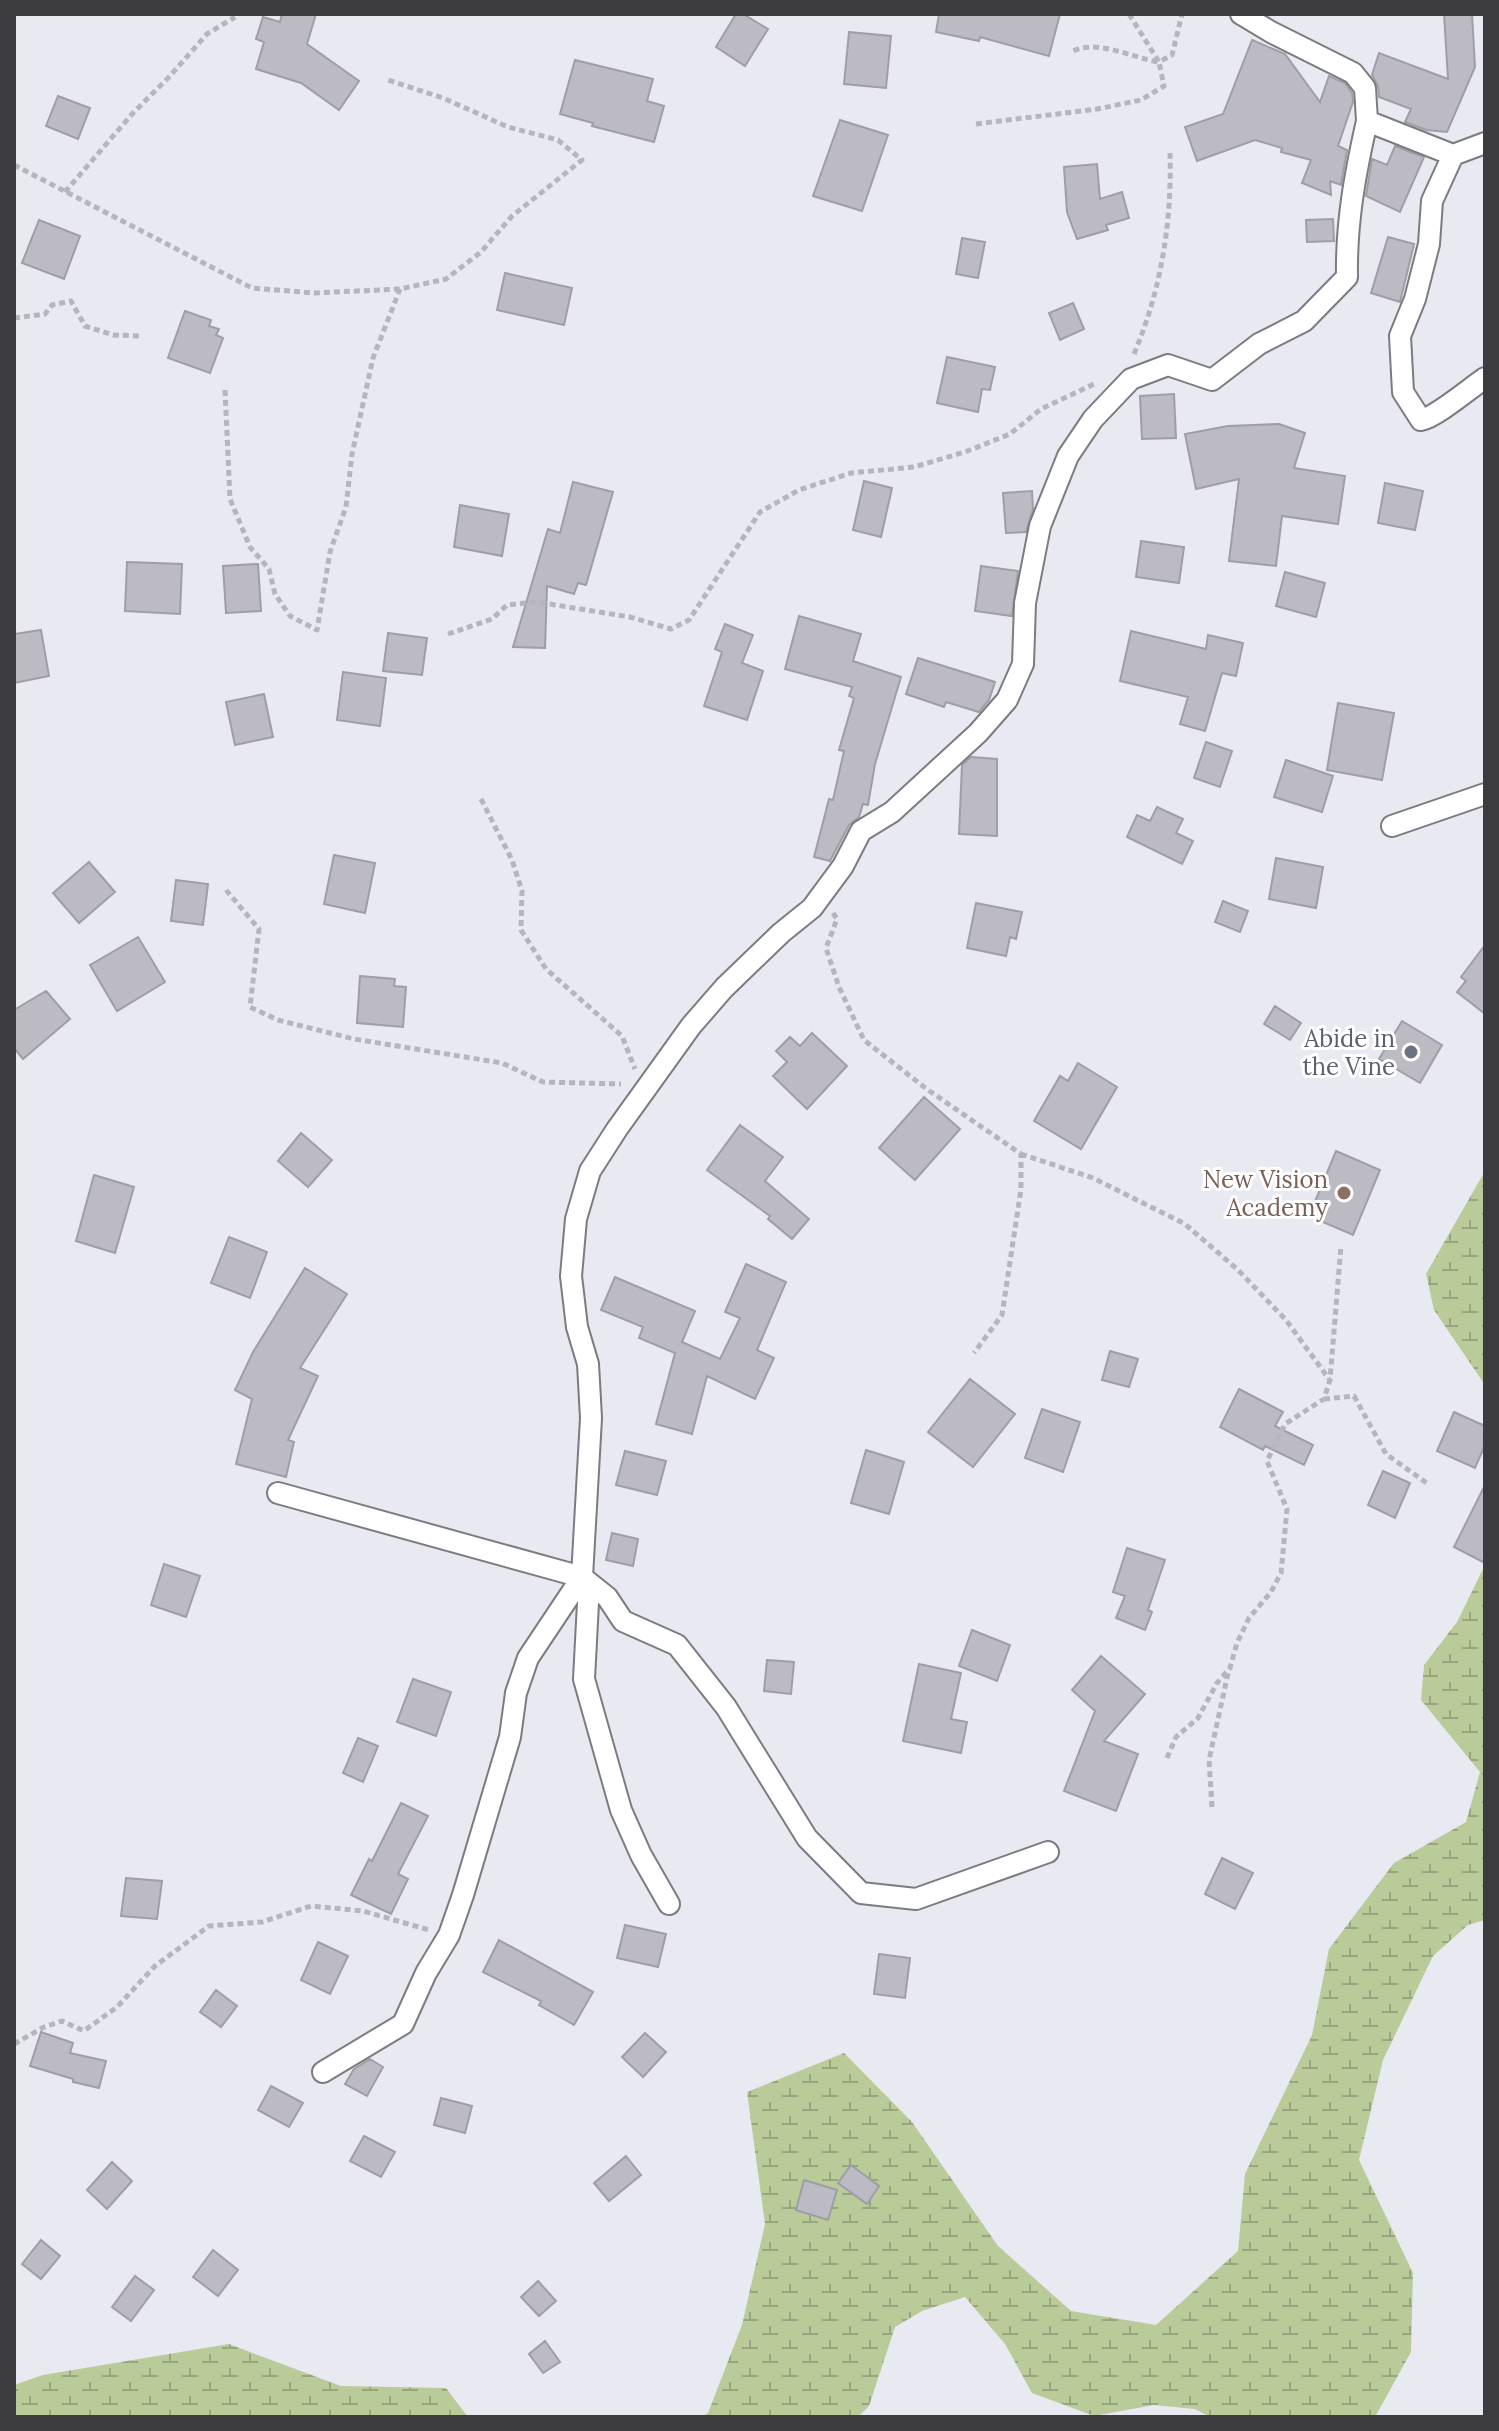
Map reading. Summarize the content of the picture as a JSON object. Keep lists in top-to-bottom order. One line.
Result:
{"places":["Abide in the Vine","New Vision Academy"]}
